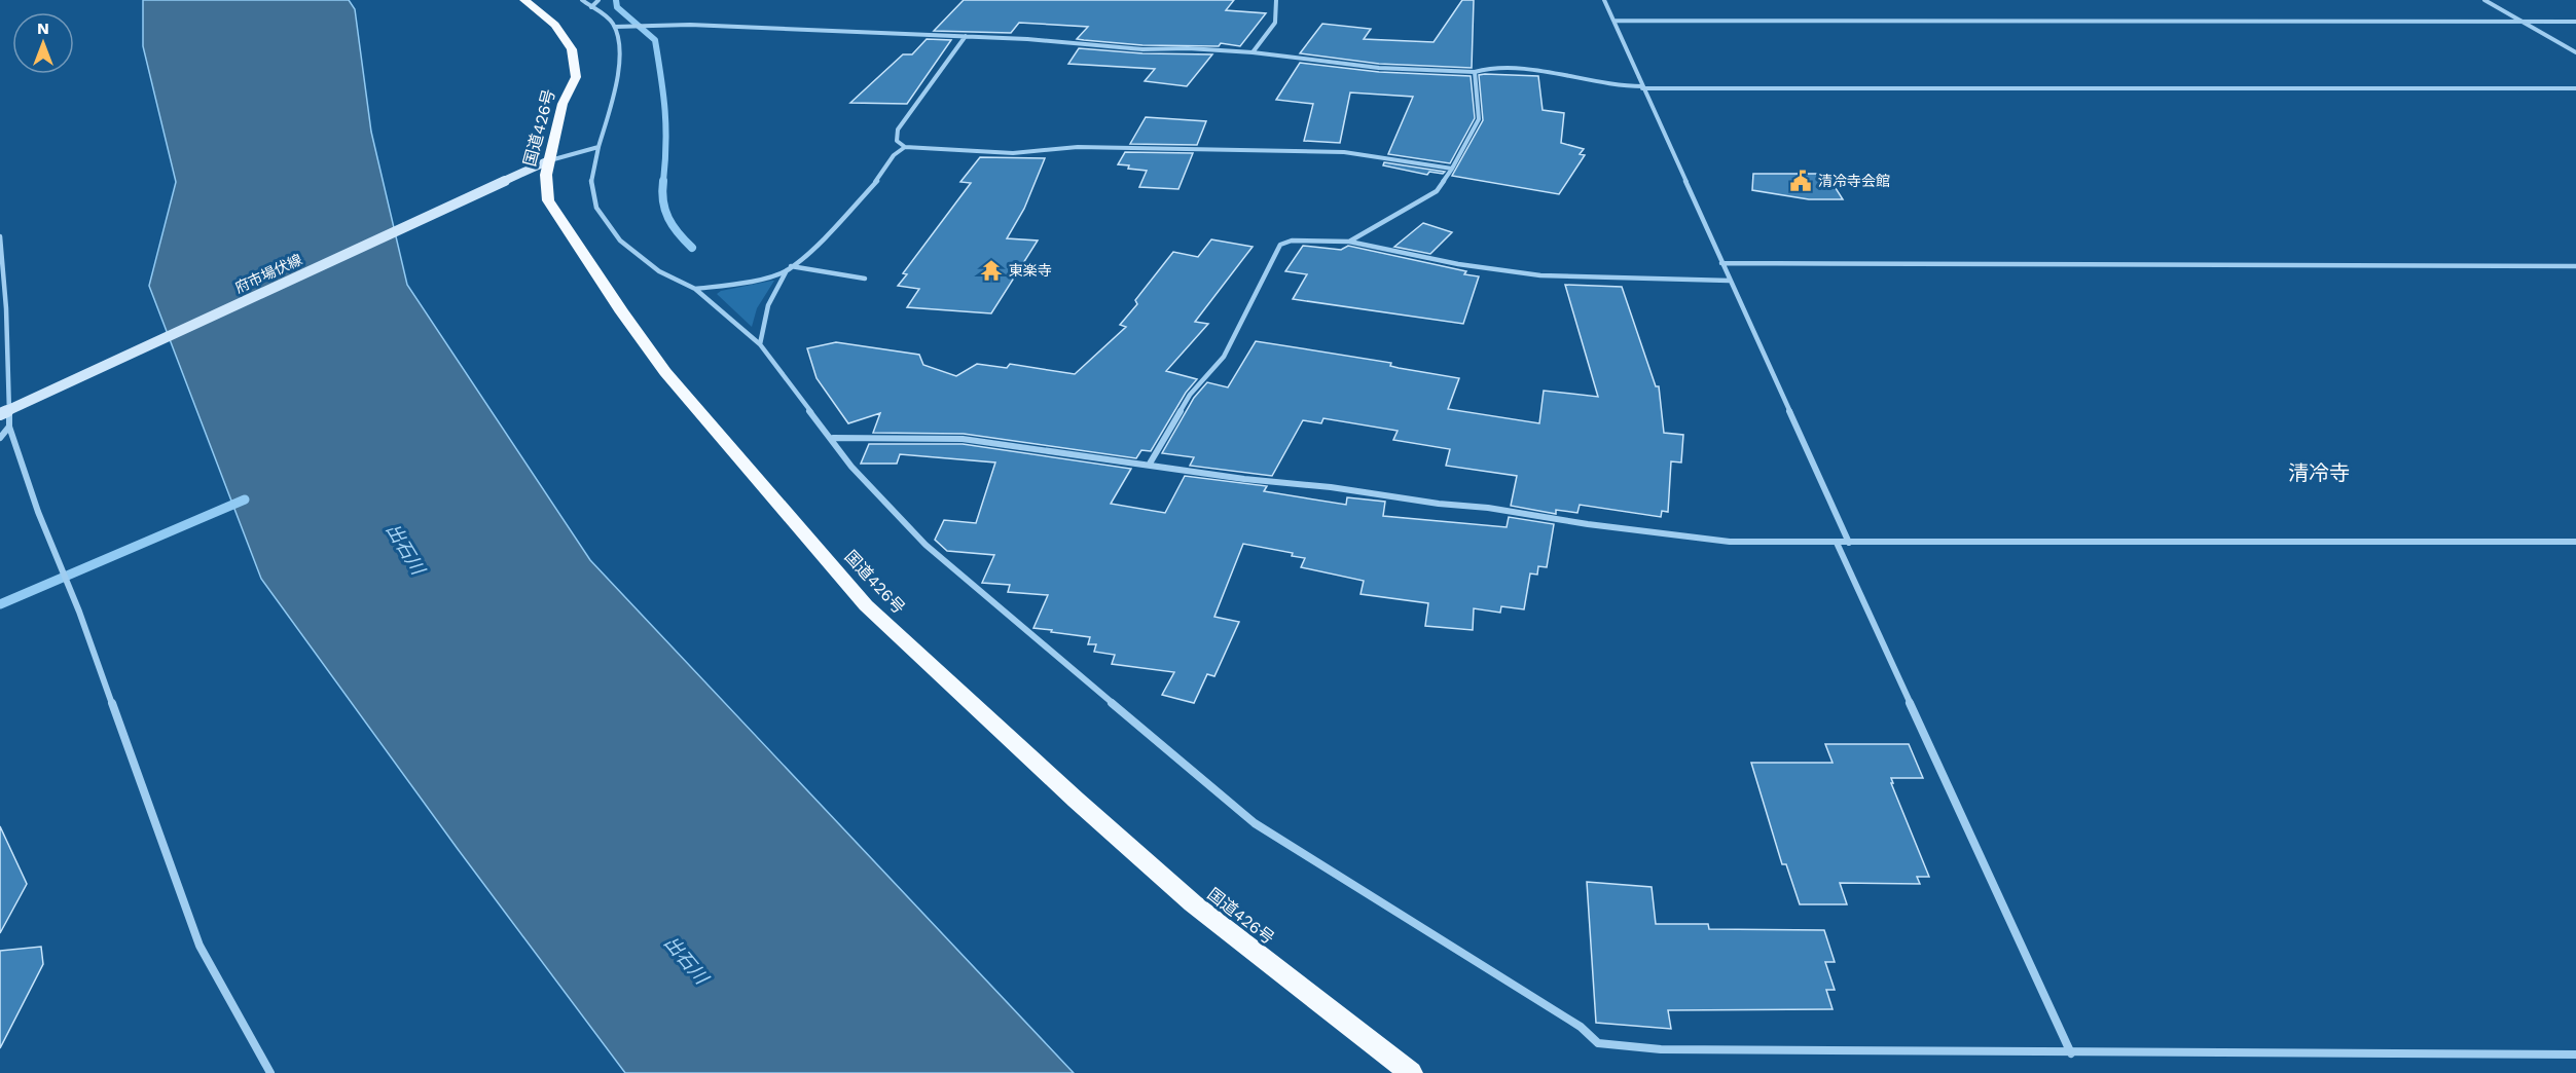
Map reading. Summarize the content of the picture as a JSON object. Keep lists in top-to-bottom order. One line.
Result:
{"streets":{"highway":["国道426号"],"main road":["府市場伏線"]},"crossings":[["国道426号","府市場伏線"]],"districts":["清冷寺"],"water":["出石川"],"places":{"public building":["清冷寺会館"],"temple":["東楽寺"]},"north":"top"}
